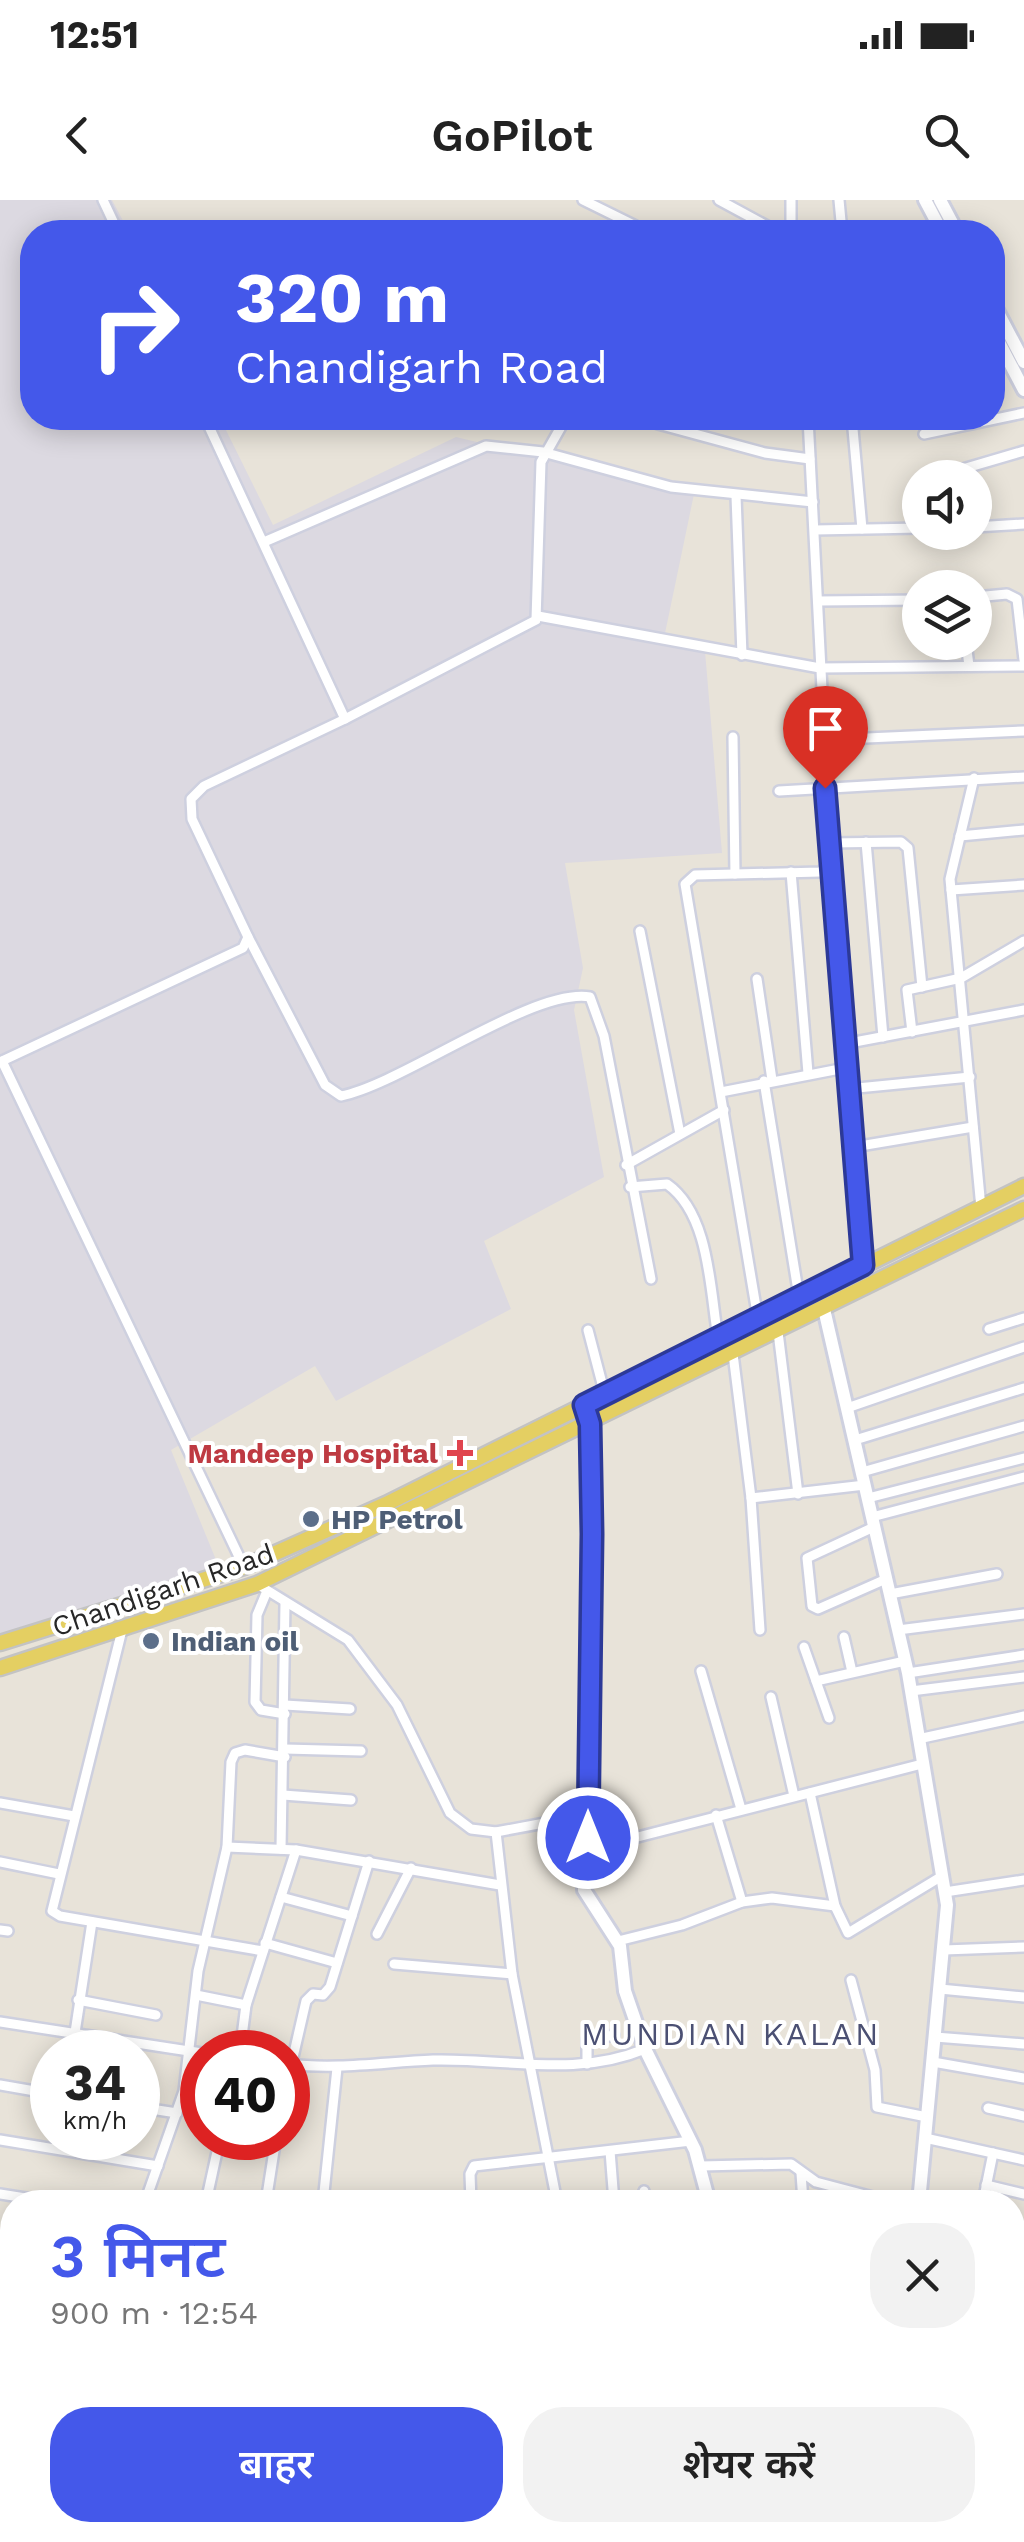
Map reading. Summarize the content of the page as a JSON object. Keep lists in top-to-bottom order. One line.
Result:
{"streets":{"main road":["Chandigarh Road"]},"districts":["MUNDIAN KALAN"],"places":{"health":["Mandeep Hospital"],"other":["HP Petrol","Indian oil"]},"page":{"status":"12:51","header":"GoPilot","turn":["320 m","Chandigarh Road"],"speed":"34 km/h","limit":"40","heading":["3 मिनट","900 m · 12:54"],"buttons":["बाहर","शेयर करें"]}}
